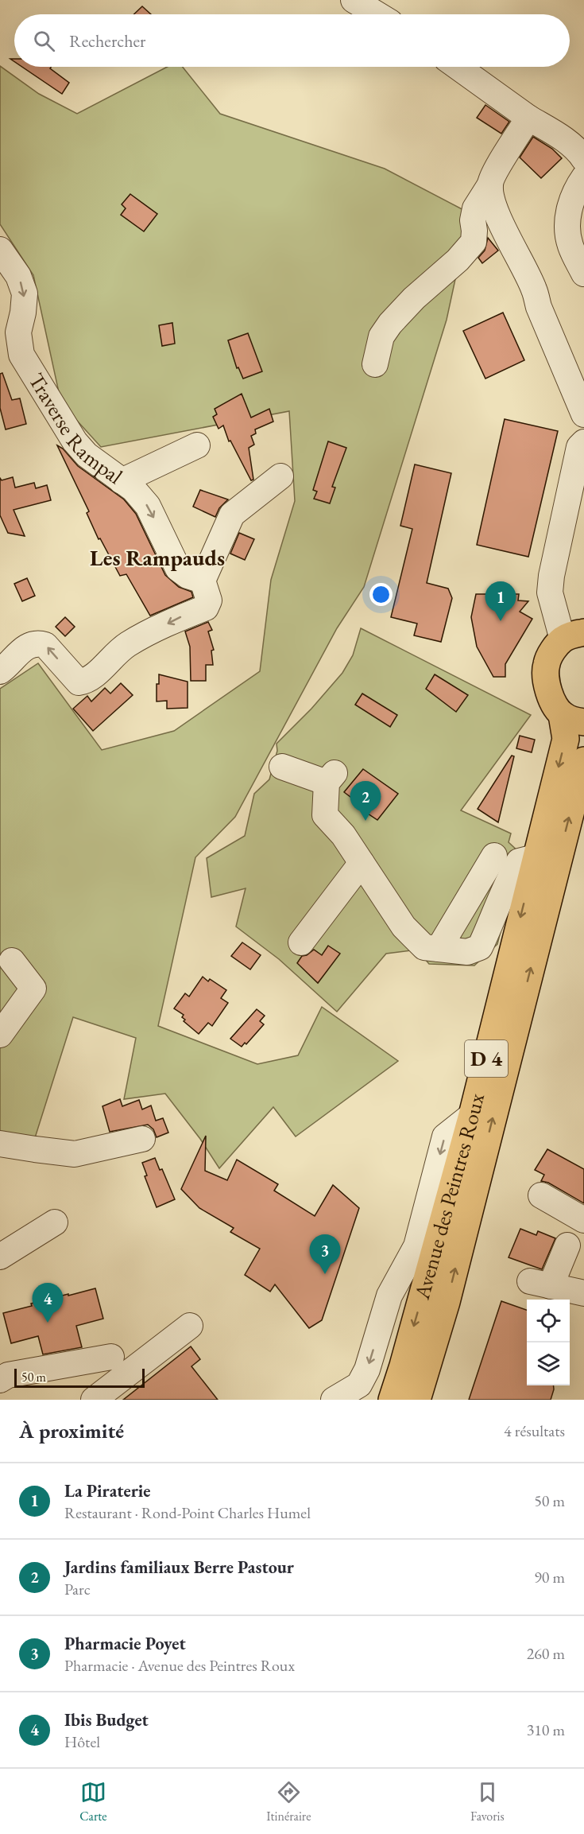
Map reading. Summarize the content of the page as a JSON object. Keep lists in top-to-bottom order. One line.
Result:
{"streets":{"main road":["D 4","Avenue des Peintres Roux"],"street":["Traverse Rampal"]},"one_way":["Traverse Rampal"],"districts":["Les Rampauds"],"scale_bar":"50 m","page":{"search":"Rechercher","pins":["1","2","3","4"],"scale":"50 m","heading":["À proximité","4 résultats"],"list":[{"mark":"1","name":"La Piraterie","note":"Restaurant · Rond-Point Charles Humel","value":"50 m"},{"mark":"2","name":"Jardins familiaux Berre Pastour","note":"Parc","value":"90 m"},{"mark":"3","name":"Pharmacie Poyet","note":"Pharmacie · Avenue des Peintres Roux","value":"260 m"},{"mark":"4","name":"Ibis Budget","note":"Hôtel","value":"310 m"}],"nav":["Carte","Itinéraire","Favoris"]}}
